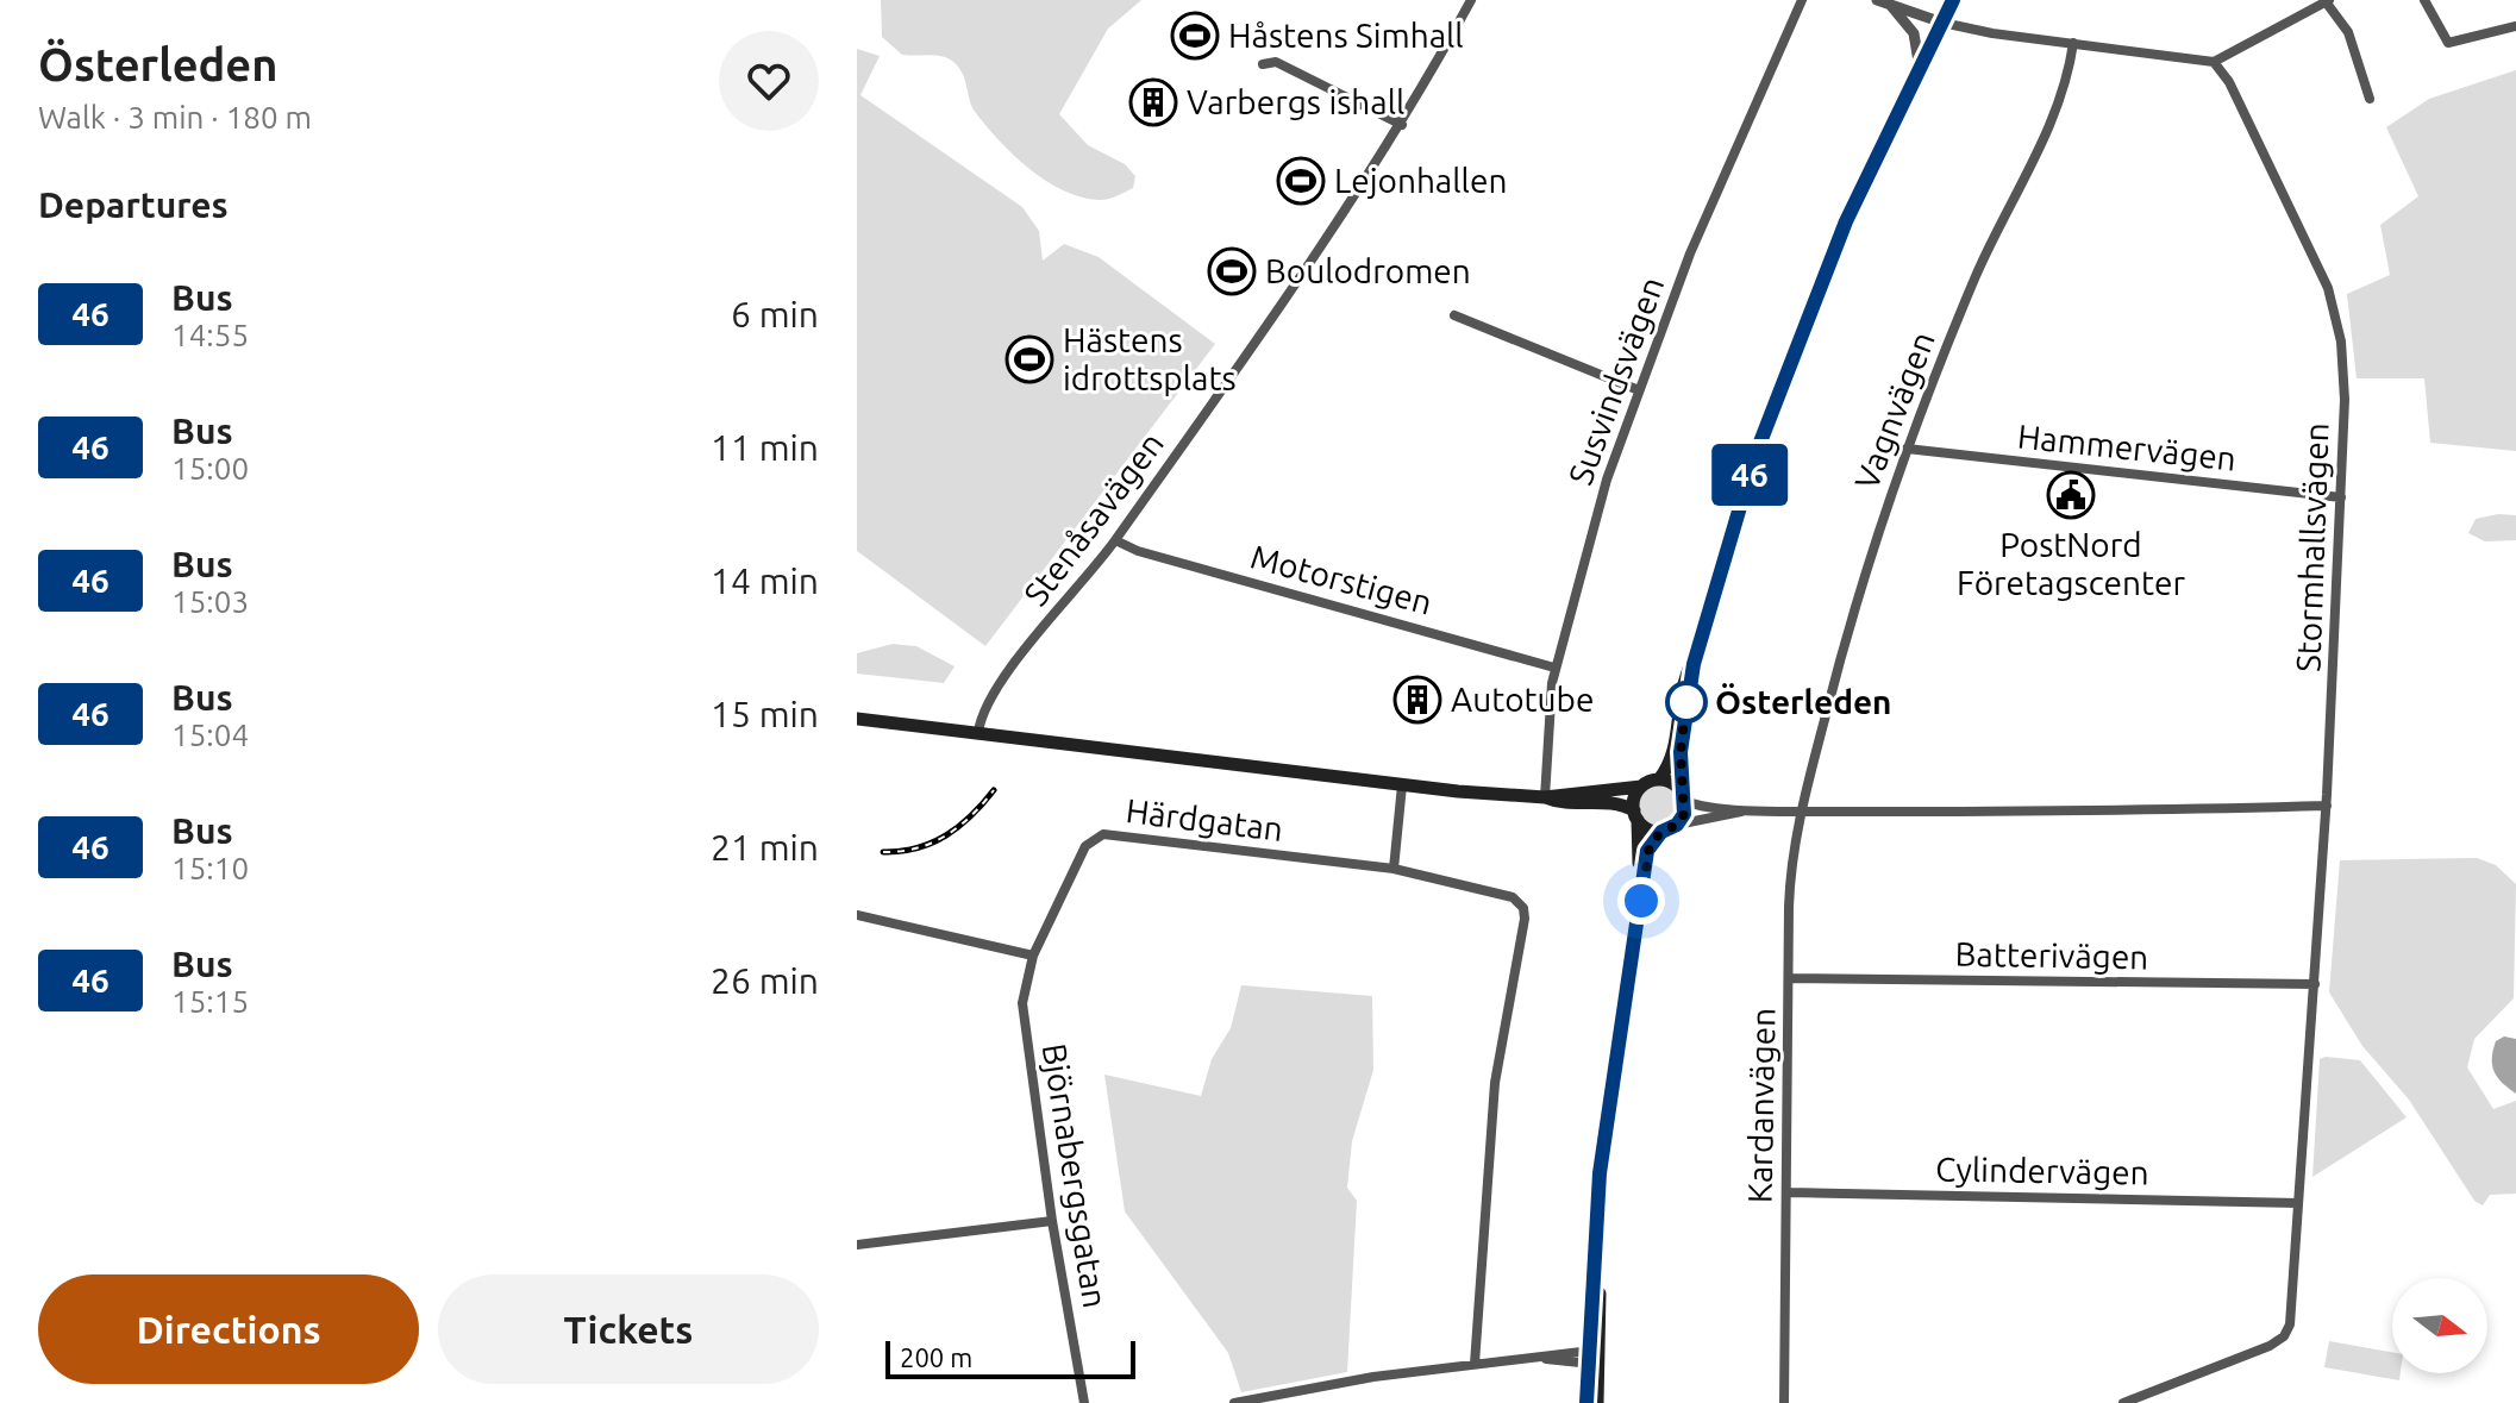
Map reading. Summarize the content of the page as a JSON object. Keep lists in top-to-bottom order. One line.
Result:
{"streets":{"street":["Susvindsvägen","Vagnvägen","Hammervägen","Stenåsavägen","Stormhallsvägen","Motorstigen","Härdgatan","Batterivägen","Kardanvägen","Cylindervägen","Björnabergsgatan"]},"crossings":[["Susvindsvägen","Motorstigen"],["Vagnvägen","Hammervägen"],["Vagnvägen","Kardanvägen"],["Hammervägen","Stormhallsvägen"],["Stenåsavägen","Motorstigen"],["Stormhallsvägen","Batterivägen"],["Stormhallsvägen","Cylindervägen"],["Härdgatan","Björnabergsgatan"],["Batterivägen","Kardanvägen"],["Kardanvägen","Cylindervägen"]],"places":{"sports":["Håstens Simhall","Lejonhallen","Boulodromen","Hästens idrottsplats"],"building":["Varbergs ishall","Autotube"],"public building":["PostNord Företagscenter"],"other":["Österleden"]},"lines":["bus line 46"],"scale_bar":"200 m","north":"right","page":{"heading":[["Österleden","Walk · 3 min · 180 m"],"Departures"],"on_map":"46","list":[{"mark":"46","name":"Bus","note":"14:55","value":"6 min"},{"mark":"46","name":"Bus","note":"15:00","value":"11 min"},{"mark":"46","name":"Bus","note":"15:03","value":"14 min"},{"mark":"46","name":"Bus","note":"15:04","value":"15 min"},{"mark":"46","name":"Bus","note":"15:10","value":"21 min"},{"mark":"46","name":"Bus","note":"15:15","value":"26 min"}],"buttons":["Directions","Tickets"],"scale":"200 m"}}
